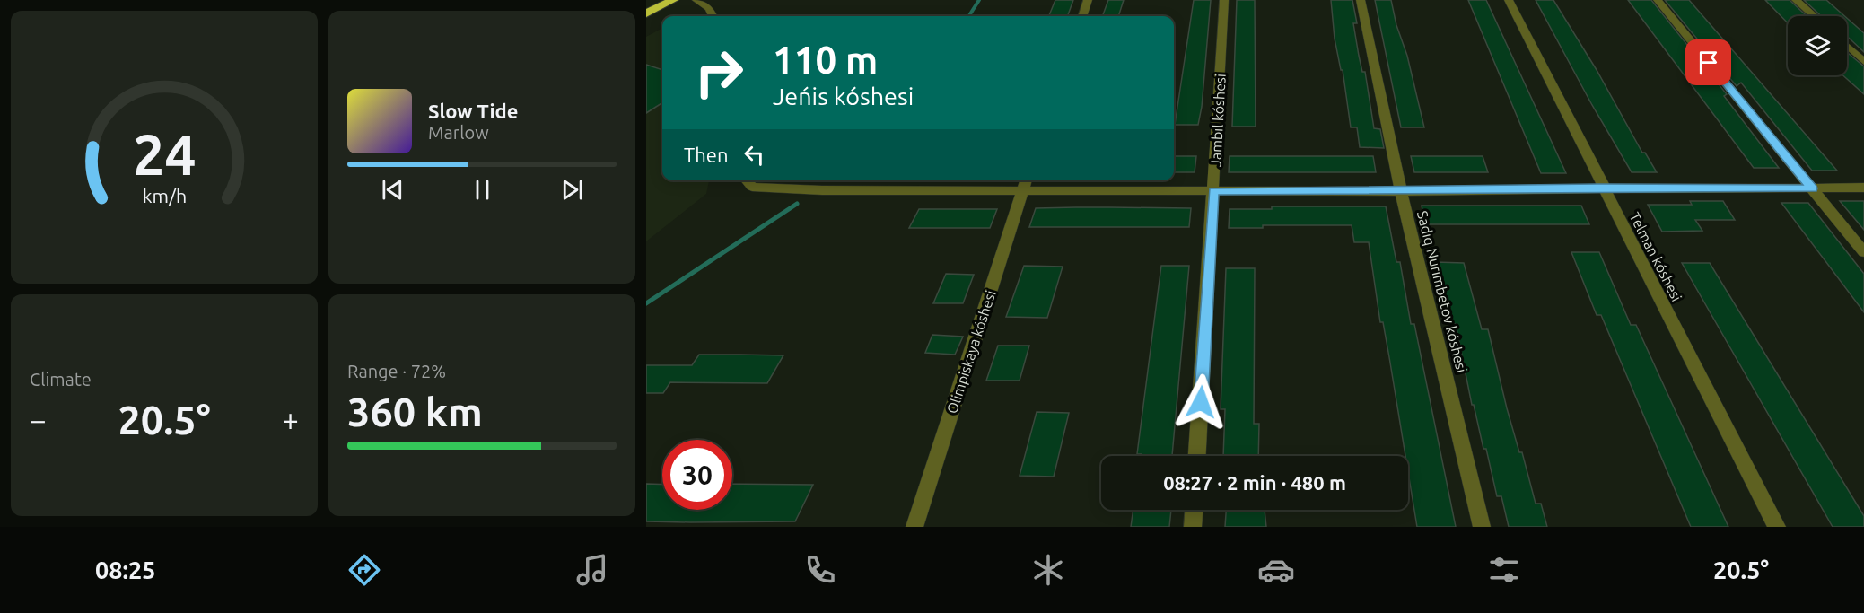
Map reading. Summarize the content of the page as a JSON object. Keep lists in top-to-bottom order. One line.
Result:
{"streets":{"street":["Jambıl kóshesi","Telman kóshesi","Sadıq Nurımbetov kóshesi","Olimpiskaya kóshesi"]},"page":{"turn":["110 m","Jeńis kóshesi"],"song":["Slow Tide","Marlow"],"then":"Then","tile":["Climate",["Range · 72%","360 km"]],"heat":["−","20.5°","+"],"limit":"30","trip":"08:27 · 2 min · 480 m","tabs":["08:25","20.5°"],"gauge":["24","km/h"]}}
